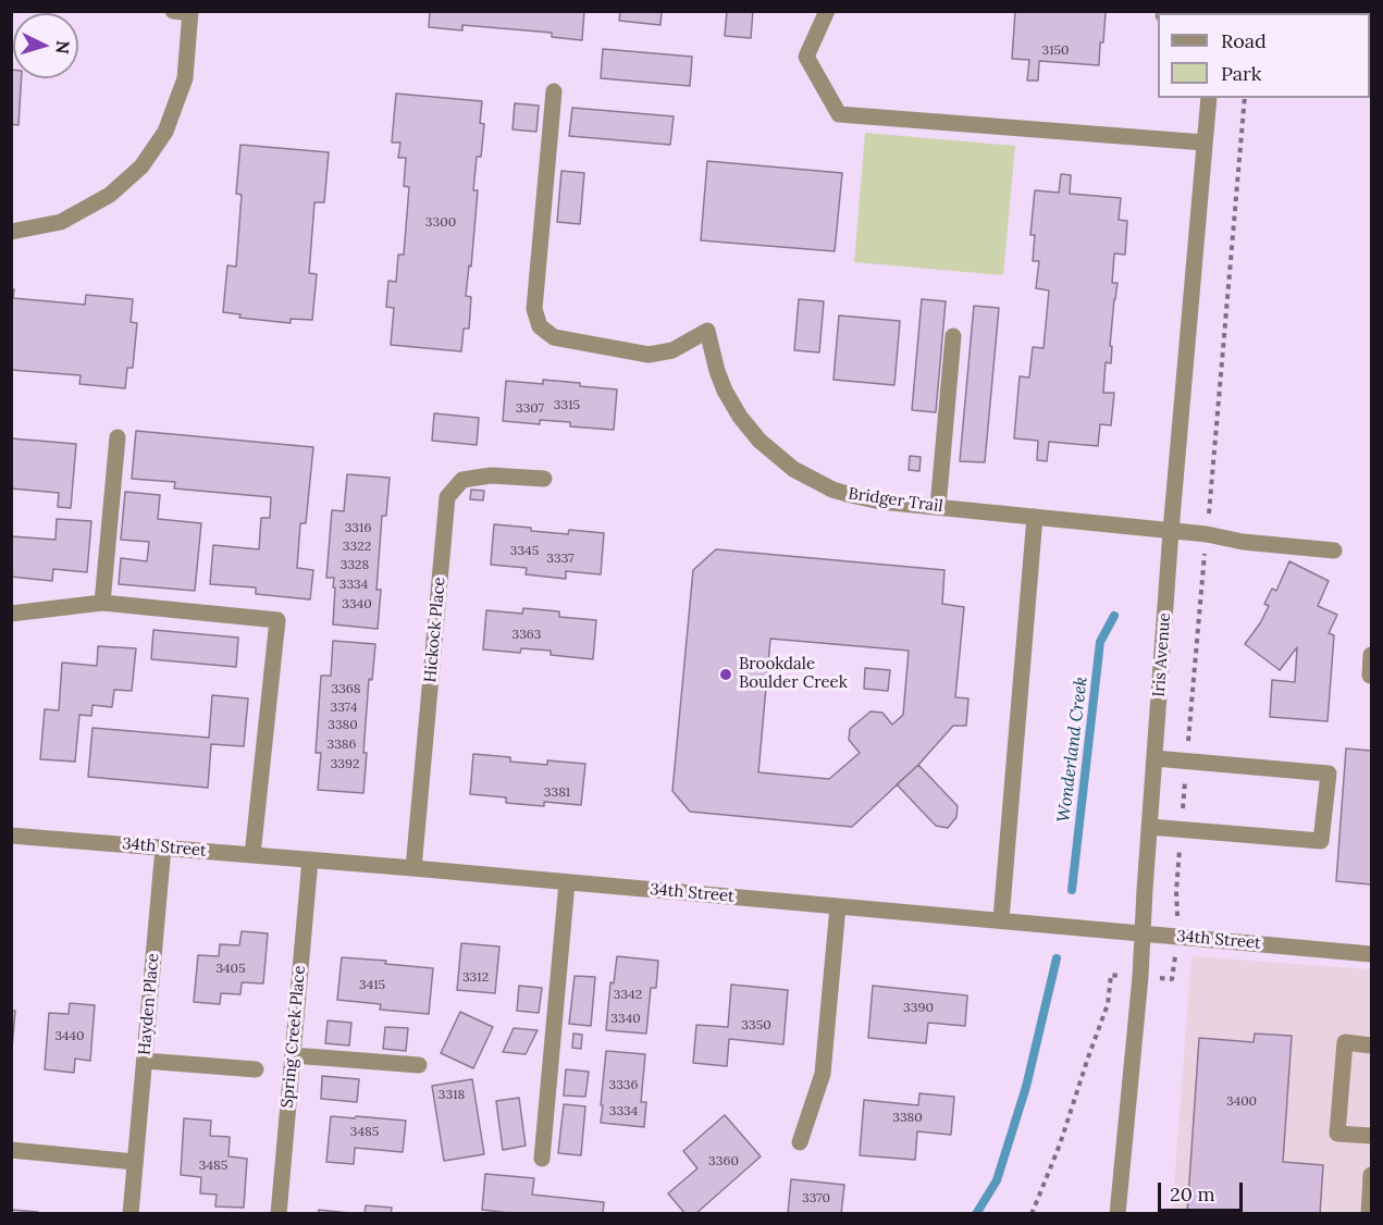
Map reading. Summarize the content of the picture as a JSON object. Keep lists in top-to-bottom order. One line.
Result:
{"streets":{"street":["Bridger Trail","Hickock Place","Iris Avenue","34th Street","Hayden Place","Spring Creek Place"]},"crossings":[["Bridger Trail","Iris Avenue"],["Hickock Place","34th Street"],["Iris Avenue","34th Street"],["34th Street","Hayden Place"],["34th Street","Spring Creek Place"]],"water":["Wonderland Creek"],"places":["Brookdale Boulder Creek"],"house_numbers":["3150","3300","3315","3307","3316","3322","3345","3337","3328","3334","3340","3363","3368","3374","3380","3386","3392","3381","3405","3312","3415","3342","3390","3340","3350","3440","3336","3318","3400","3334","3380","3485","3360","3485","3370"],"legend":["Road","Park"],"scale_bar":"20 m","north":"right"}
